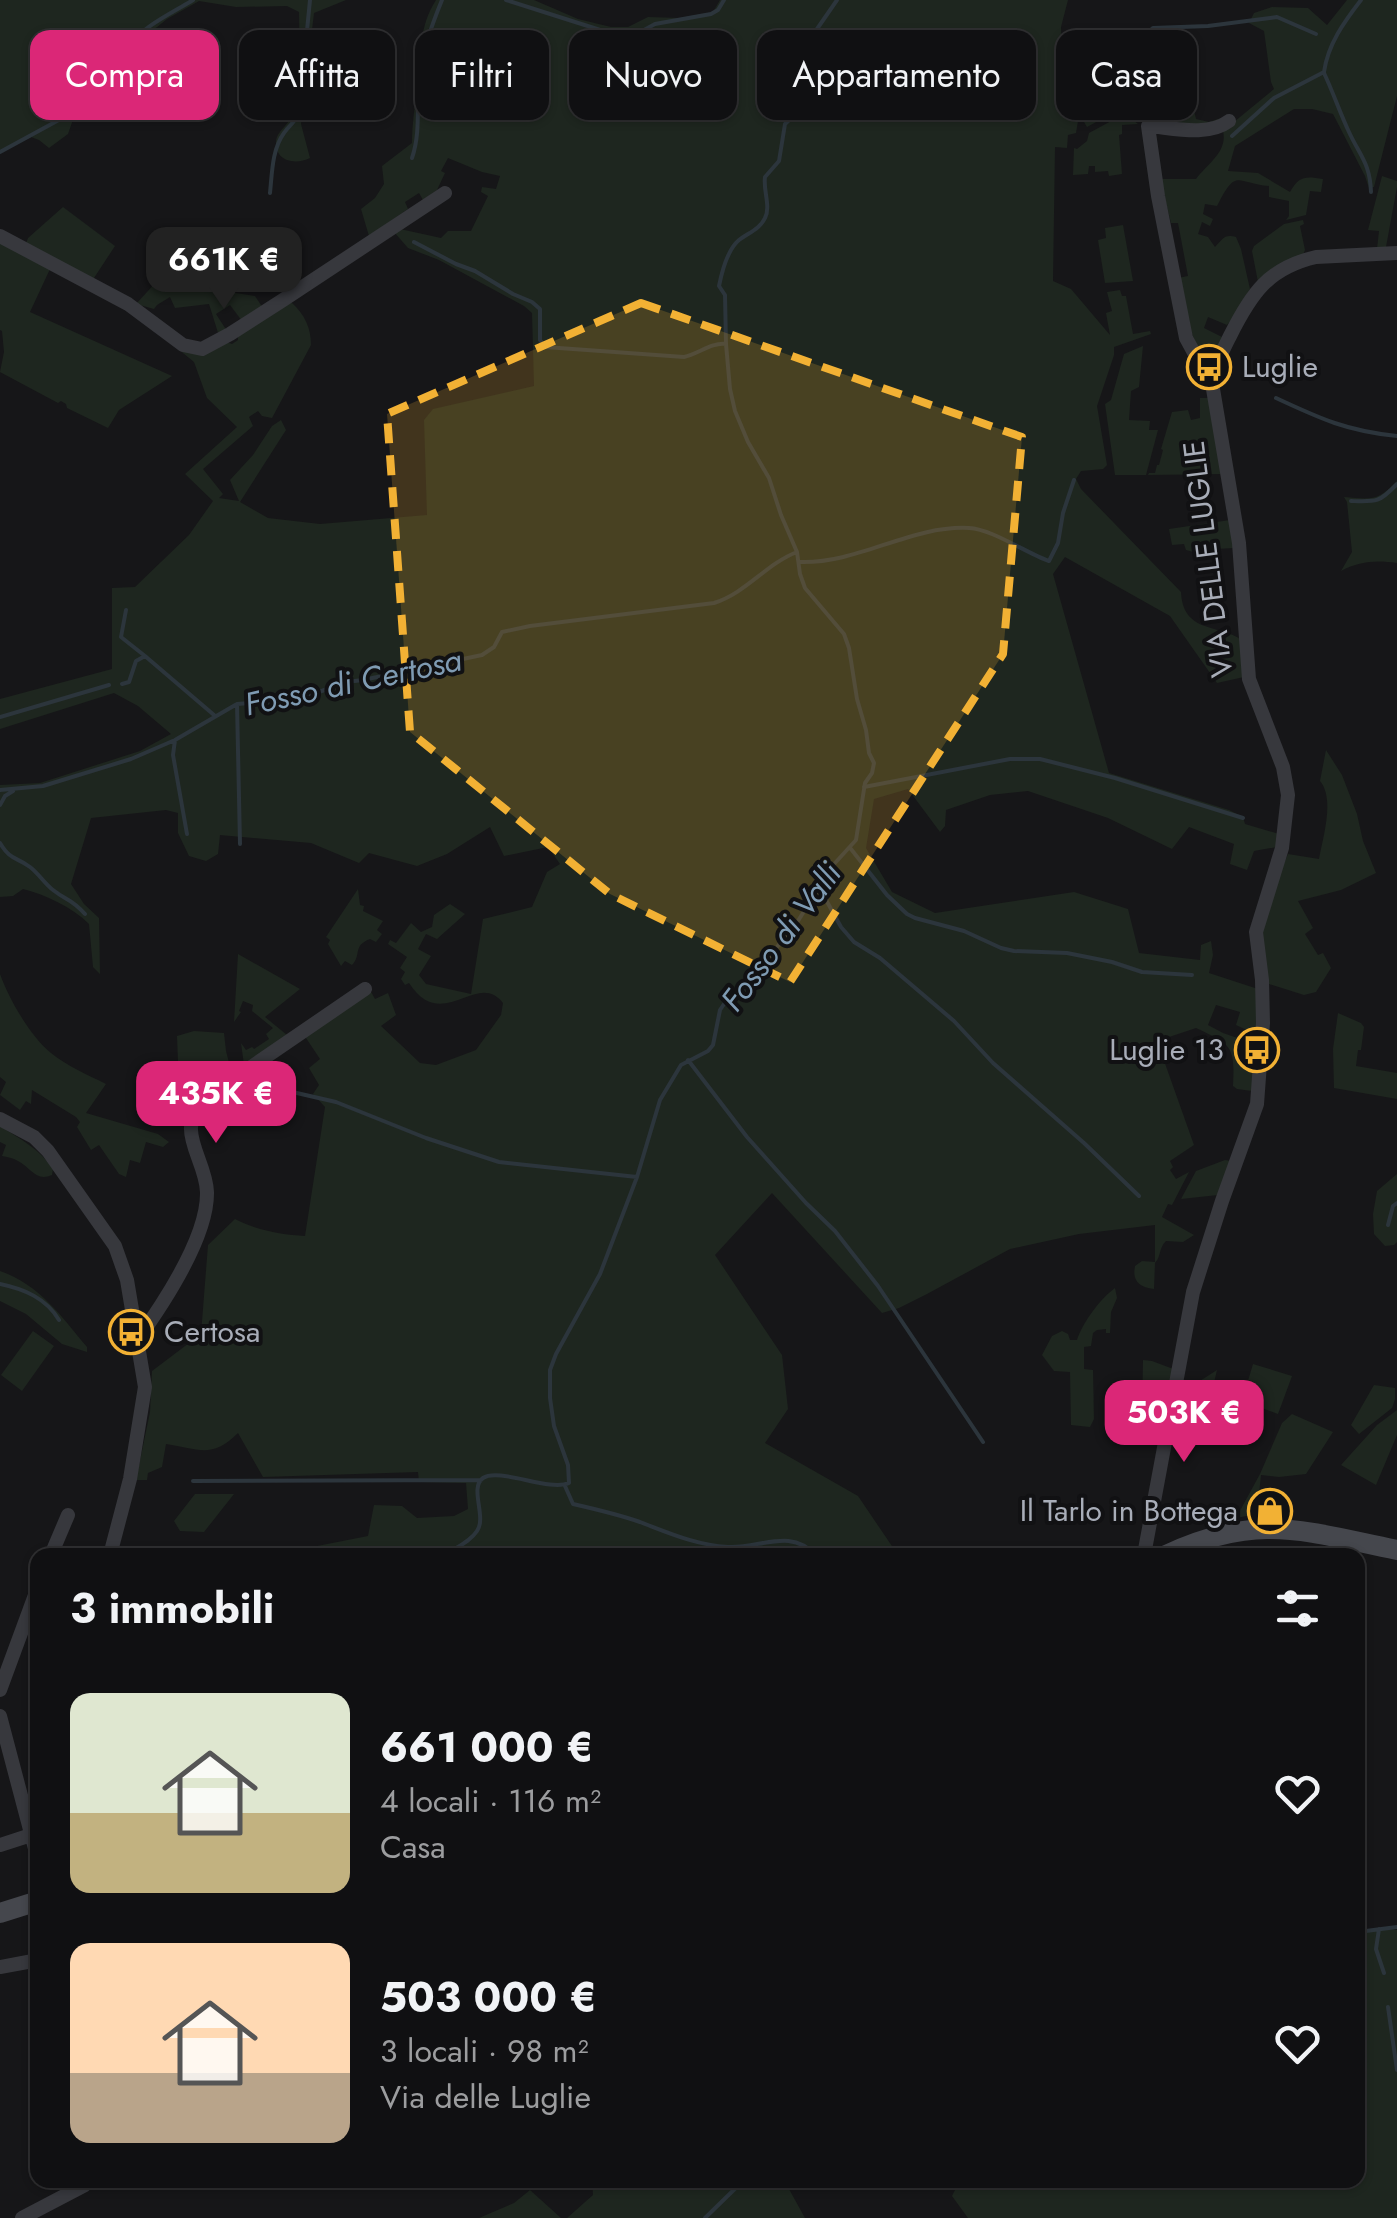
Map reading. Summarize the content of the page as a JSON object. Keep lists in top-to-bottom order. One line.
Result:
{"streets":{"street":["VIA DELLE LUGLIE"]},"water":["Fosso di Certosa","Fosso di Valli"],"places":{"bus stop":["Luglie","Luglie 13","Certosa"],"shop":["Il Tarlo in Bottega"]},"page":{"chip":["Compra","Affitta","Filtri","Nuovo","Appartamento","Casa"],"price":["661K €","435K €","503K €"],"heading":"3 immobili","list":[{"name":"661 000 €","note":"4 locali · 116 m² · Casa"},{"name":"503 000 €","note":"3 locali · 98 m² · Via delle Luglie"}]}}
